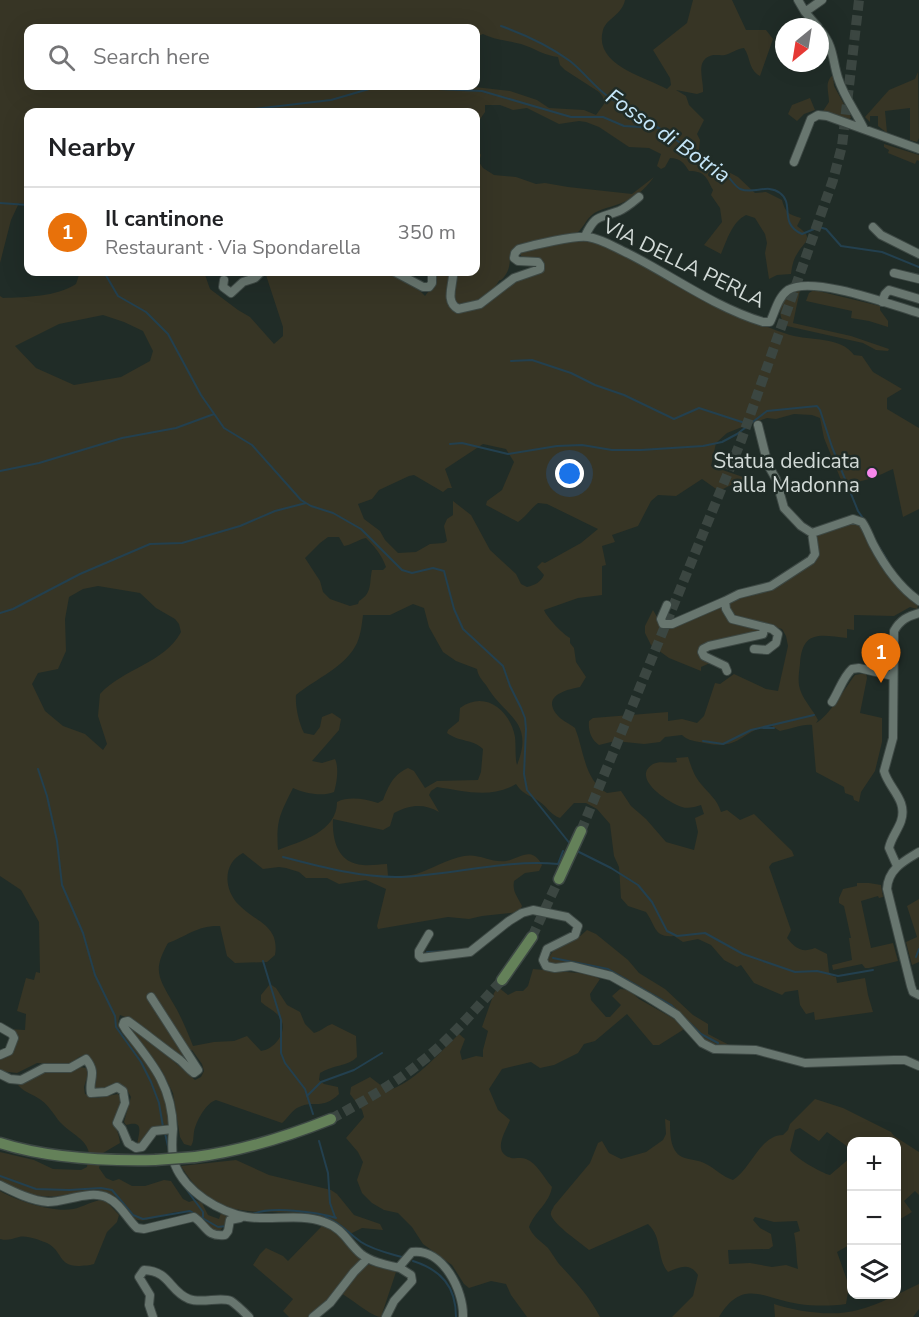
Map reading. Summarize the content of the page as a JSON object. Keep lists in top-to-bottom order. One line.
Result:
{"streets":{"street":["VIA DELLA PERLA"]},"water":["Fosso di Botria"],"places":["Statua dedicata alla Madonna"],"north":"bottom left","page":{"search":"Search here","heading":"Nearby","list":[{"mark":"1","name":"Il cantinone","note":"Restaurant · Via Spondarella","value":"350 m"}],"pins":"1","map_buttons":["+","−"]}}
